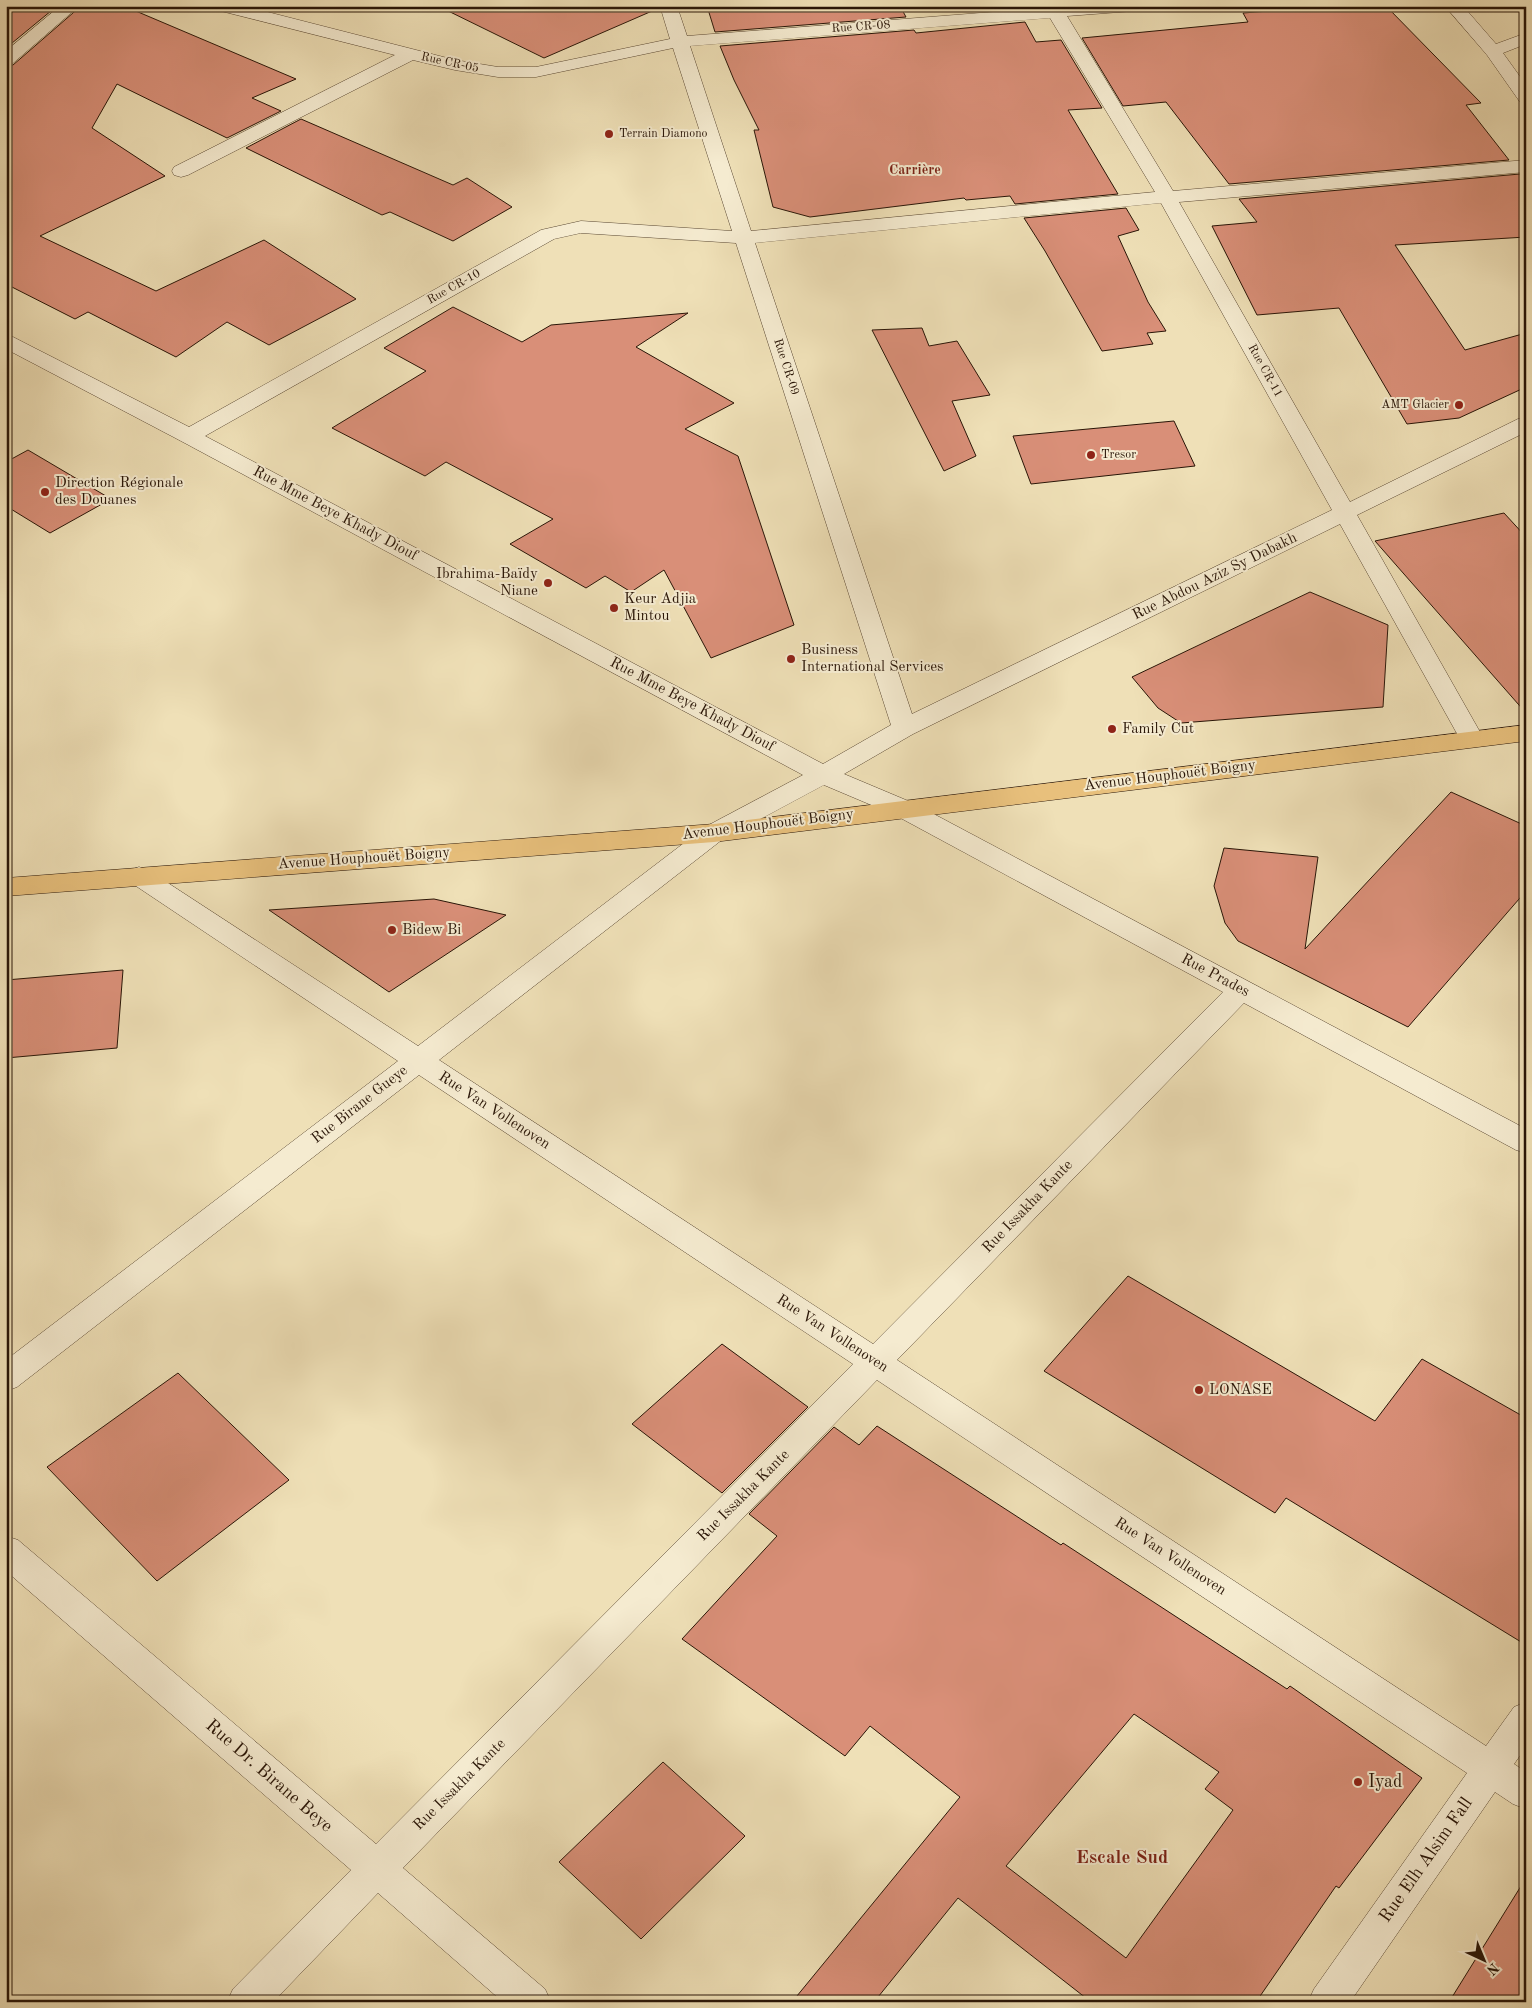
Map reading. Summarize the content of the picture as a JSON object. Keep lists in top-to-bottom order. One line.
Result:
{"streets":{"main road":["Avenue Houphouët Boigny"],"street":["Rue CR-08","Rue CR-05","Rue CR-10","Rue CR-09","Rue CR-11","Rue Mme Beye Khady Diouf","Rue Abdou Aziz Sy Dabakh","Rue Prades","Rue Birane Gueye","Rue Van Vollenoven","Rue Issakha Kante","Rue Dr. Birane Beye","Rue Elh Alsim Fall"]},"crossings":[["Rue CR-08","Rue CR-05"],["Rue CR-08","Rue CR-09"],["Rue CR-08","Rue CR-11"],["Rue CR-05","Rue CR-09"],["Rue CR-10","Rue CR-09"],["Rue CR-10","Rue CR-11"],["Rue CR-10","Rue Mme Beye Khady Diouf"],["Rue CR-09","Rue Abdou Aziz Sy Dabakh"],["Rue CR-11","Rue Abdou Aziz Sy Dabakh"],["Rue CR-11","Avenue Houphouët Boigny"],["Rue Mme Beye Khady Diouf","Rue Abdou Aziz Sy Dabakh"],["Rue Mme Beye Khady Diouf","Avenue Houphouët Boigny"],["Rue Mme Beye Khady Diouf","Rue Prades"],["Rue Mme Beye Khady Diouf","Rue Birane Gueye"],["Rue Abdou Aziz Sy Dabakh","Rue Birane Gueye"],["Avenue Houphouët Boigny","Rue Prades"],["Avenue Houphouët Boigny","Rue Birane Gueye"],["Avenue Houphouët Boigny","Rue Van Vollenoven"],["Rue Prades","Rue Issakha Kante"],["Rue Birane Gueye","Rue Van Vollenoven"],["Rue Van Vollenoven","Rue Issakha Kante"],["Rue Van Vollenoven","Rue Elh Alsim Fall"],["Rue Issakha Kante","Rue Dr. Birane Beye"]],"districts":["Carrière","Escale Sud"],"places":["Terrain Diamono","AMT Glacier","Tresor","Direction Régionale des Douanes","Ibrahima-Baïdy Niane","Keur Adjia Mintou","Business International Services","Family Cut","Bidew Bi","LONASE","Iyad"],"north":"bottom right"}
